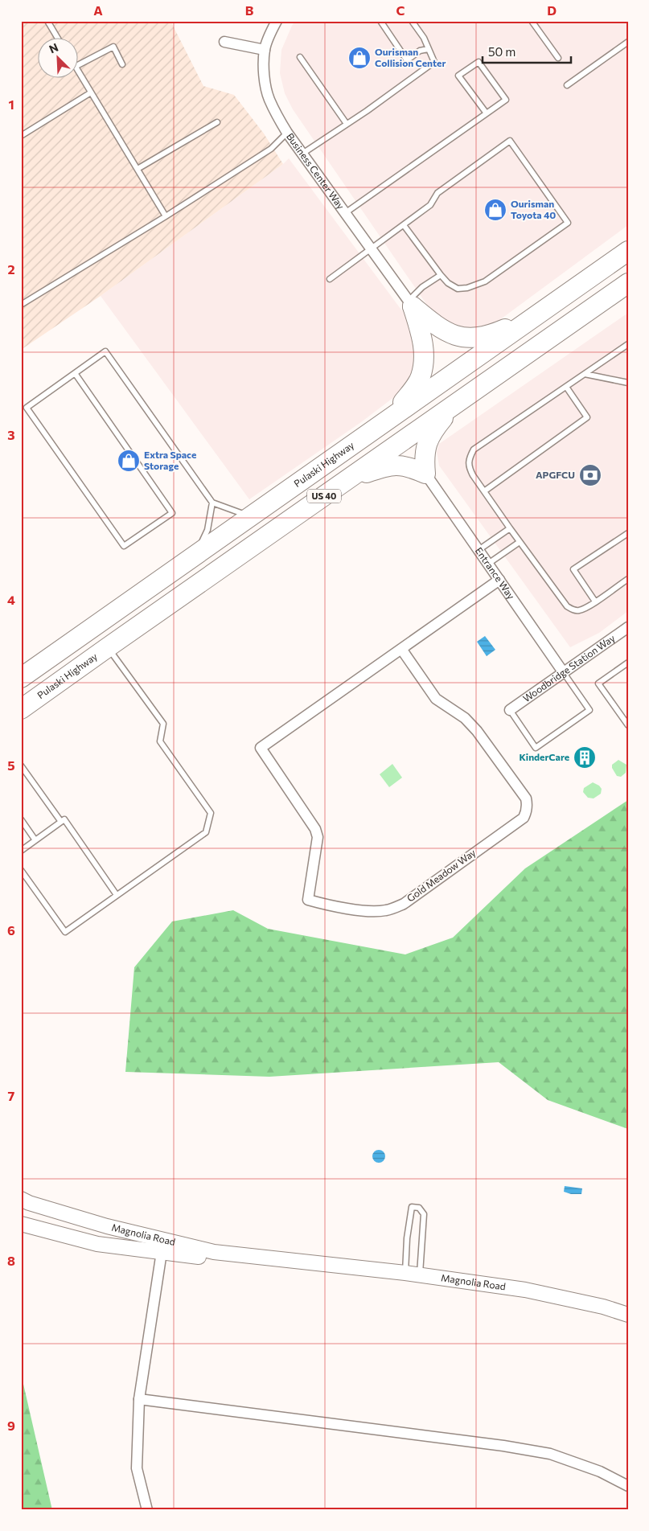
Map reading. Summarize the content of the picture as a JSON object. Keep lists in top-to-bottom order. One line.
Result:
{"streets":{"highway":["Pulaski Highway","US 40"],"main road":["Magnolia Road"],"street":["Business Center Way","Entrance Way","Woodbridge Station Way","Gold Meadow Way"]},"crossings":[["Entrance Way","Woodbridge Station Way"],["Entrance Way","Gold Meadow Way"]],"places":{"shop":["Ourisman Collision Center","Ourisman Toyota 40","Extra Space Storage"],"bank":["APGFCU"],"building":["KinderCare"]},"scale_bar":"50 m","north":"top left","grid":{"columns":["A","B","C","D"],"rows":["1","2","3","4","5","6","7","8","9"]}}
